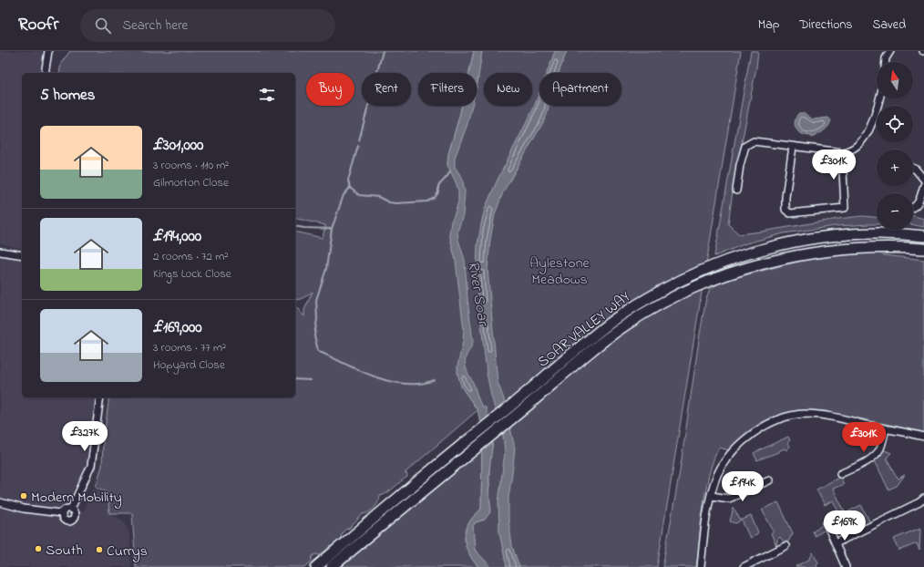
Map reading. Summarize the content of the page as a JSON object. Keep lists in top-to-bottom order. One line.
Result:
{"streets":{"highway":["SOAR VALLEY WAY"]},"water":["River Soar"],"parks":["Aylestone Meadows"],"places":["Modern Mobility","South","Currys"],"north":"top","page":{"header":"Roofr","search":"Search here","nav":["Map","Directions","Saved"],"map_buttons":["+","−"],"chip":["Buy","Rent","Filters","New","Apartment"],"heading":"5 homes","list":[{"name":"£301,000","note":"3 rooms · 110 m² · Gilmorton Close"},{"name":"£194,000","note":"2 rooms · 72 m² · Kings Lock Close"},{"name":"£169,000","note":"3 rooms · 77 m² · Hopyard Close"}],"price":["£301K","£327K","£301K","£194K","£169K"]}}
